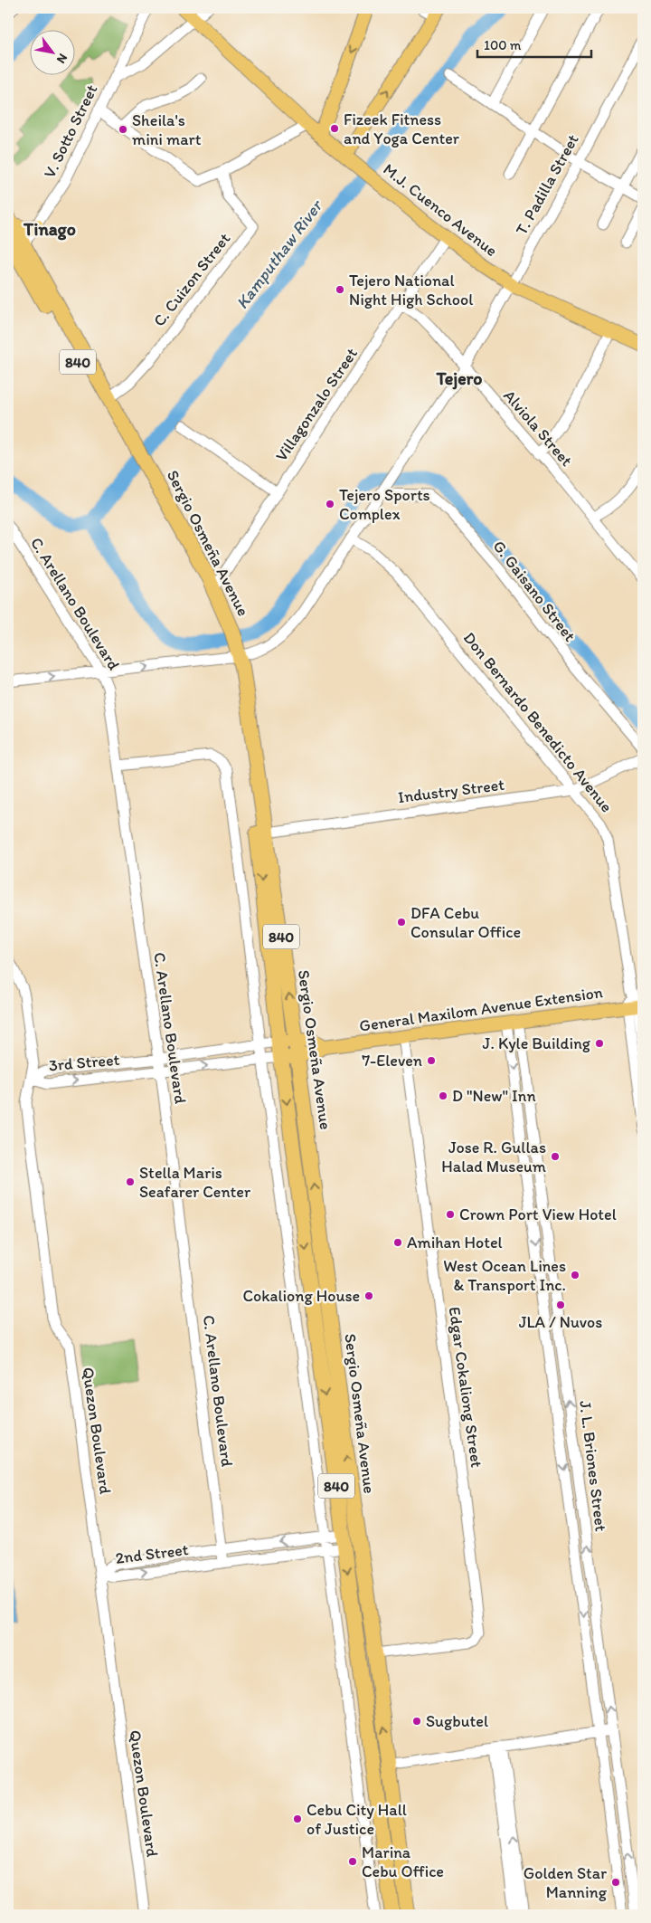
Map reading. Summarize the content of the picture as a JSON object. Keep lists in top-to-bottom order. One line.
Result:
{"streets":{"highway":["840","Sergio Osmeña Avenue"],"main road":["M.J. Cuenco Avenue","General Maxilom Avenue Extension"],"street":["V. Sotto Street","T. Padilla Street","C. Cuizon Street","Villagonzalo Street","Alviola Street","G. Gaisano Street","C. Arellano Boulevard","Don Bernardo Benedicto Avenue","Industry Street","3rd Street","Edgar Cokaliong Street","Quezon Boulevard","J. L. Briones Street","2nd Street"]},"crossings":[["V. Sotto Street","Sergio Osmeña Avenue"],["T. Padilla Street","M.J. Cuenco Avenue"],["T. Padilla Street","Alviola Street"],["T. Padilla Street","Sergio Osmeña Avenue"],["T. Padilla Street","G. Gaisano Street"],["T. Padilla Street","C. Arellano Boulevard"],["T. Padilla Street","Don Bernardo Benedicto Avenue"],["M.J. Cuenco Avenue","Villagonzalo Street"],["C. Cuizon Street","Sergio Osmeña Avenue"],["Villagonzalo Street","Alviola Street"],["Villagonzalo Street","Sergio Osmeña Avenue"],["Sergio Osmeña Avenue","Industry Street"],["Sergio Osmeña Avenue","General Maxilom Avenue Extension"],["Sergio Osmeña Avenue","3rd Street"],["Sergio Osmeña Avenue","Edgar Cokaliong Street"],["Sergio Osmeña Avenue","2nd Street"],["C. Arellano Boulevard","3rd Street"],["C. Arellano Boulevard","2nd Street"],["Don Bernardo Benedicto Avenue","Industry Street"],["Don Bernardo Benedicto Avenue","General Maxilom Avenue Extension"],["General Maxilom Avenue Extension","3rd Street"],["General Maxilom Avenue Extension","Edgar Cokaliong Street"],["General Maxilom Avenue Extension","J. L. Briones Street"],["3rd Street","Quezon Boulevard"],["Quezon Boulevard","2nd Street"]],"districts":["Tinago","Tejero"],"water":["Kamputhaw River"],"places":["Fizeek Fitness and Yoga Center","Sheila's mini mart","Tejero National Night High School","Tejero Sports Complex","DFA Cebu Consular Office","J. Kyle Building","7-Eleven","D \"New\" Inn","Jose R. Gullas Halad Museum","Stella Maris Seafarer Center","Crown Port View Hotel","Amihan Hotel","West Ocean Lines & Transport Inc.","Cokaliong House","JLA / Nuvos","Sugbutel","Cebu City Hall of Justice","Marina Cebu Office","Golden Star Manning"],"scale_bar":"100 m","north":"bottom right"}
